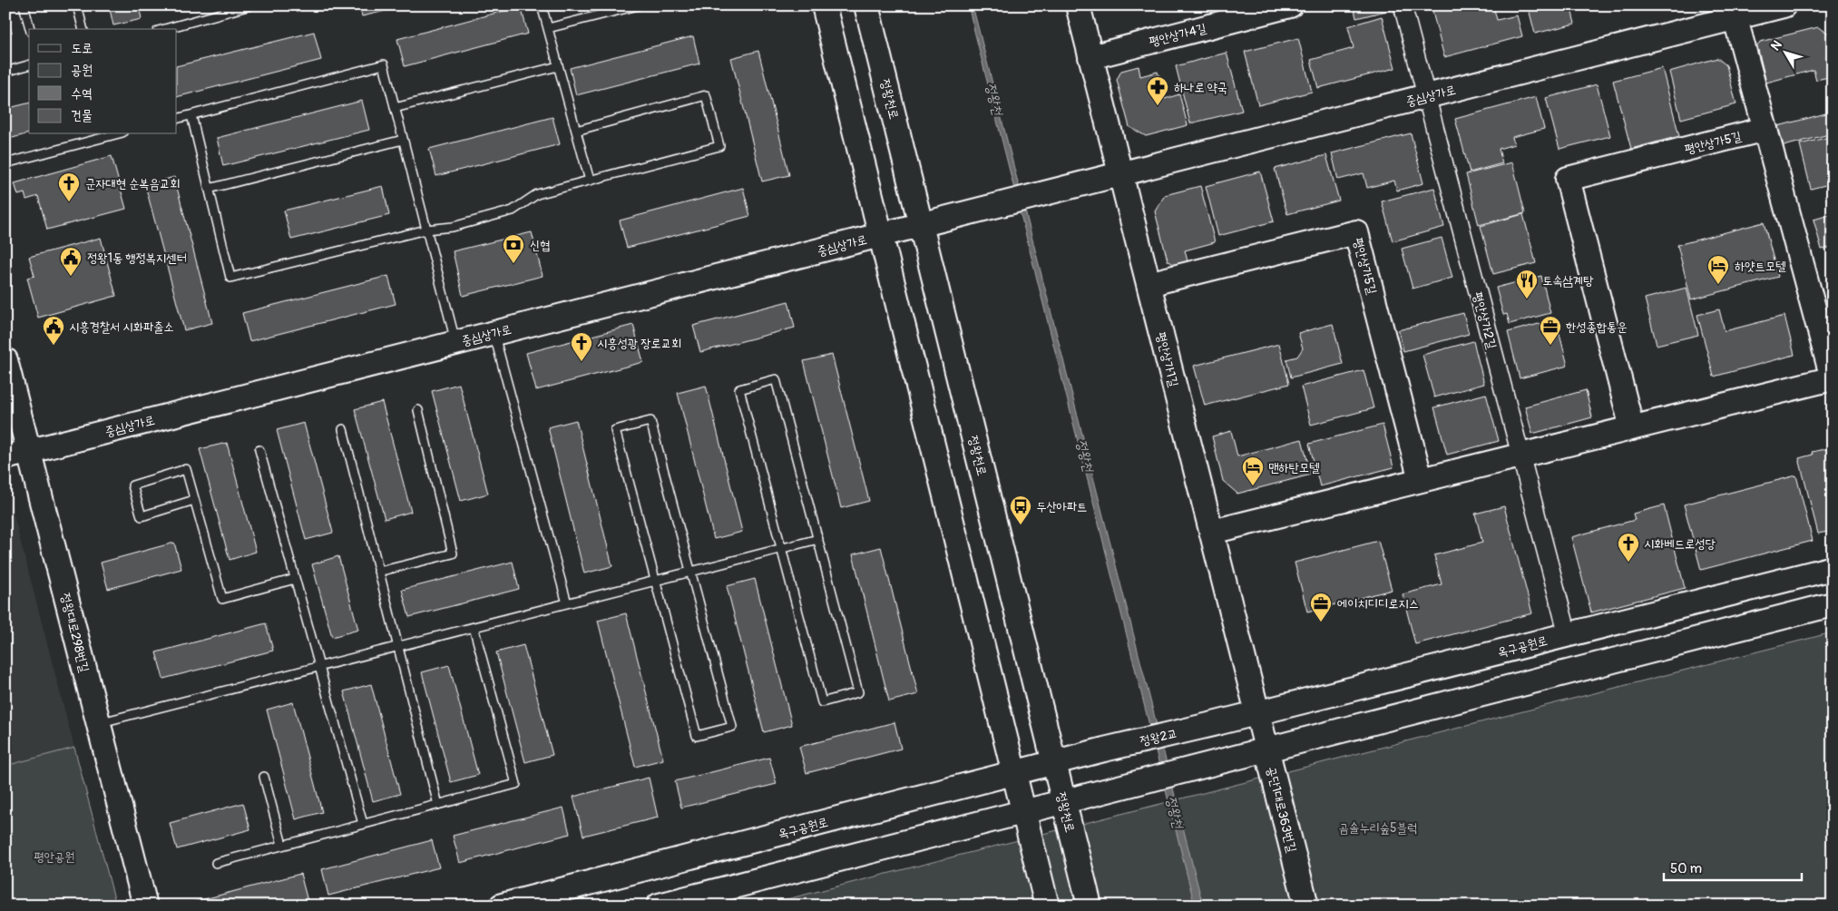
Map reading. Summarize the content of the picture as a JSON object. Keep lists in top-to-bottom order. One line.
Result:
{"streets":{"street":["평안상가4길","중심상가로","정왕천로","평안상가5길","평안상가2길","평안상가1길","정왕대로298번길","옥구공원로","정왕2교","공단1대로363번길"]},"crossings":[["평안상가4길","평안상가1길"],["중심상가로","정왕천로"],["중심상가로","평안상가2길"],["중심상가로","평안상가1길"],["중심상가로","정왕대로298번길"],["정왕천로","옥구공원로"],["평안상가5길","평안상가1길"],["평안상가2길","옥구공원로"],["평안상가1길","옥구공원로"],["평안상가1길","공단1대로363번길"],["옥구공원로","정왕2교"],["옥구공원로","공단1대로363번길"]],"water":["정왕천"],"parks":["곰솔누리숲5블럭","평안공원"],"places":{"pharmacy":["하나로 약국"],"church":["군자대현 순복음교회","시흥성광 장로교회","시화베드로성당"],"bank":["신협"],"public building":["정왕1동 행정복지센터","시흥경찰서 시화파출소"],"hotel":["하얏트모텔","맨하탄모텔"],"restaurant":["토속삼계탕"],"office":["한성종합통운","에이치디디로지스"],"bus stop":["두산아파트"]},"legend":["도로","공원","수역","건물"],"scale_bar":"50 m","north":"top left"}
